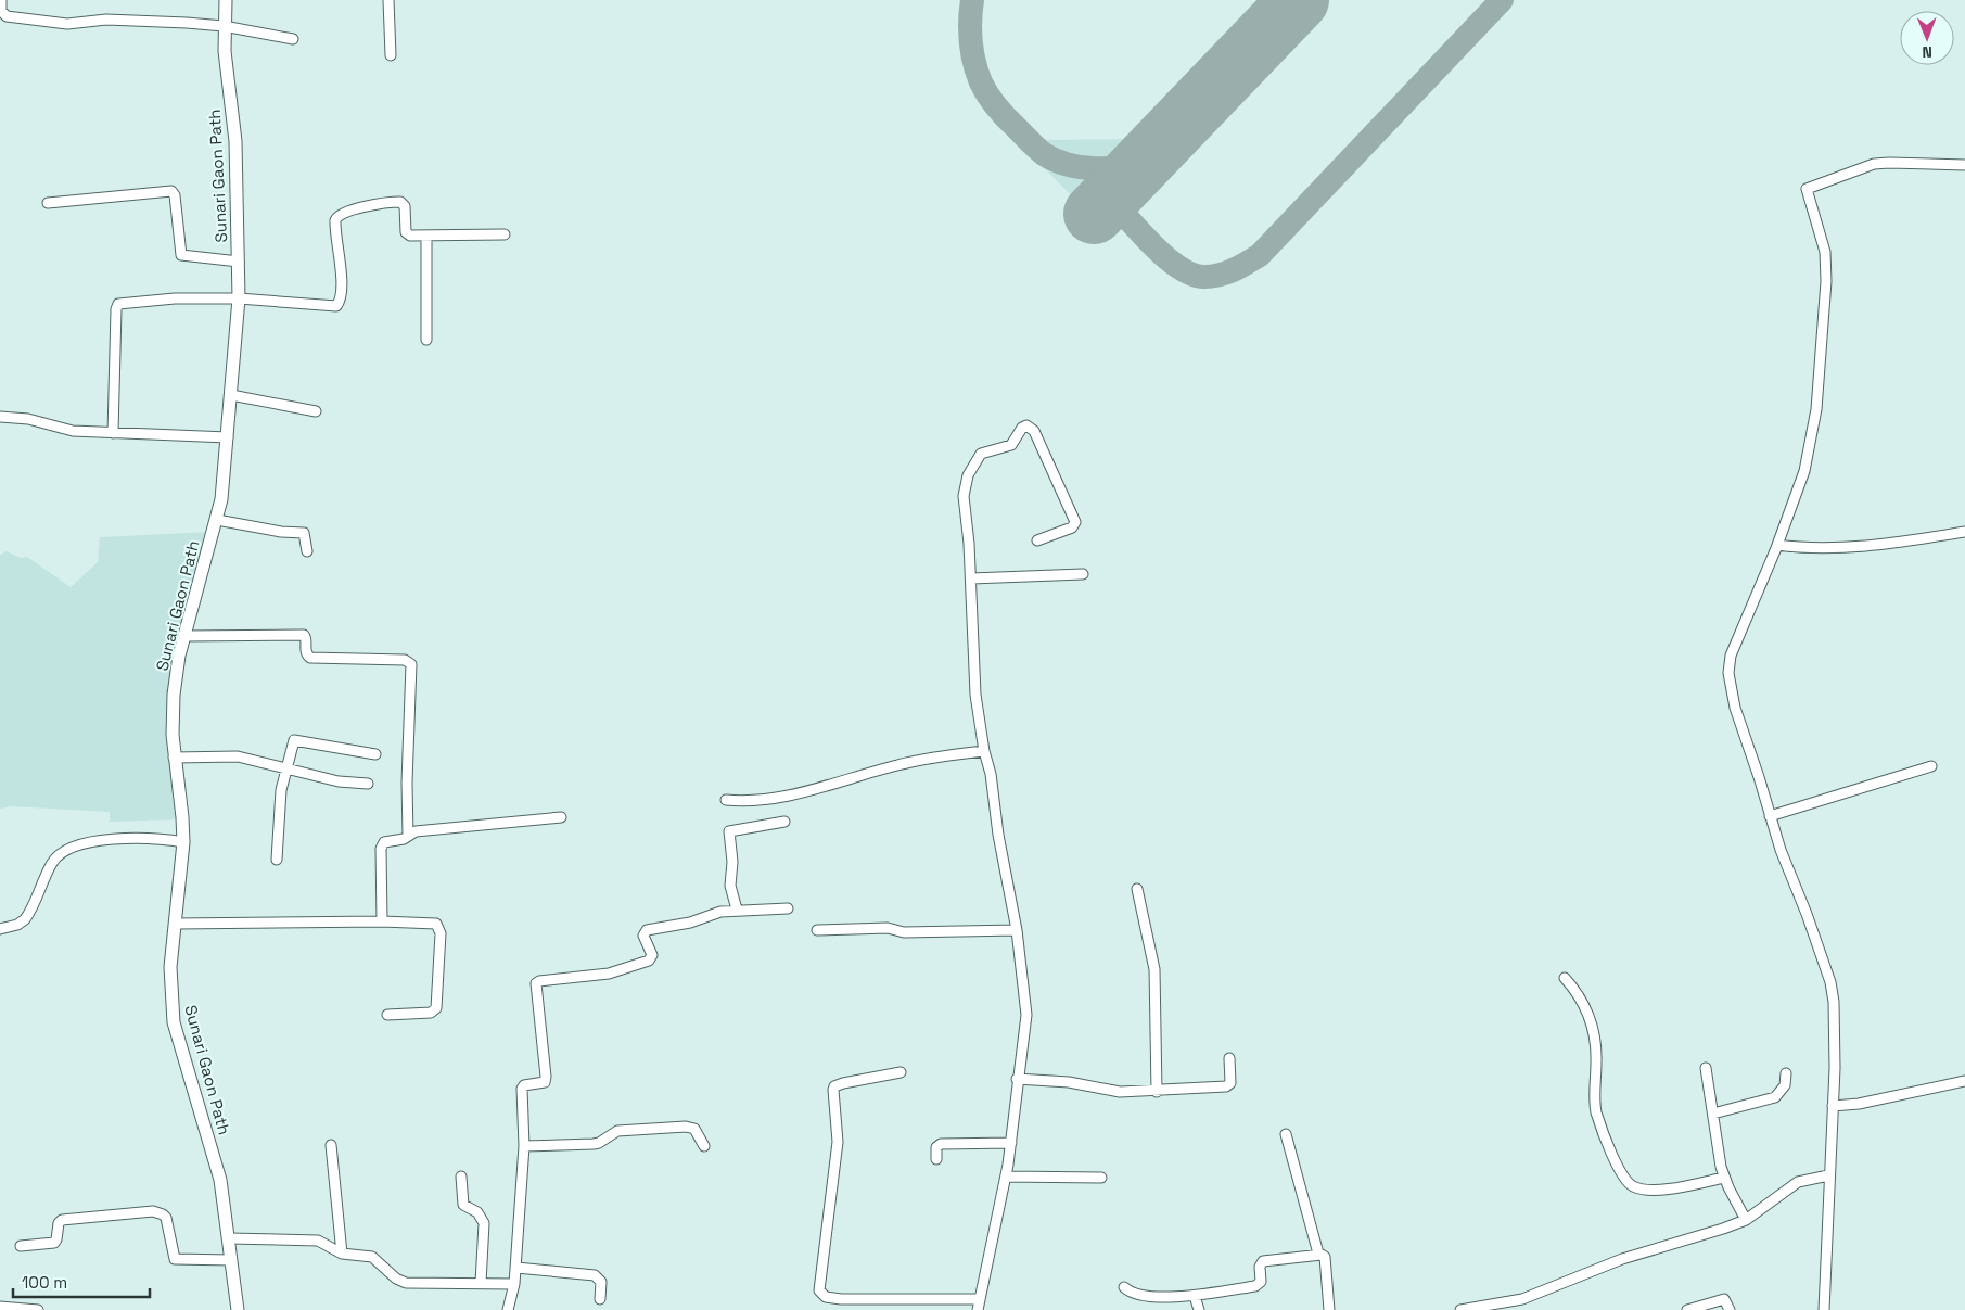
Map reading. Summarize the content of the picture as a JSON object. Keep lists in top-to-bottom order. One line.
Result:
{"streets":{"street":["Sunari Gaon Path"]},"scale_bar":"100 m","north":"bottom"}
